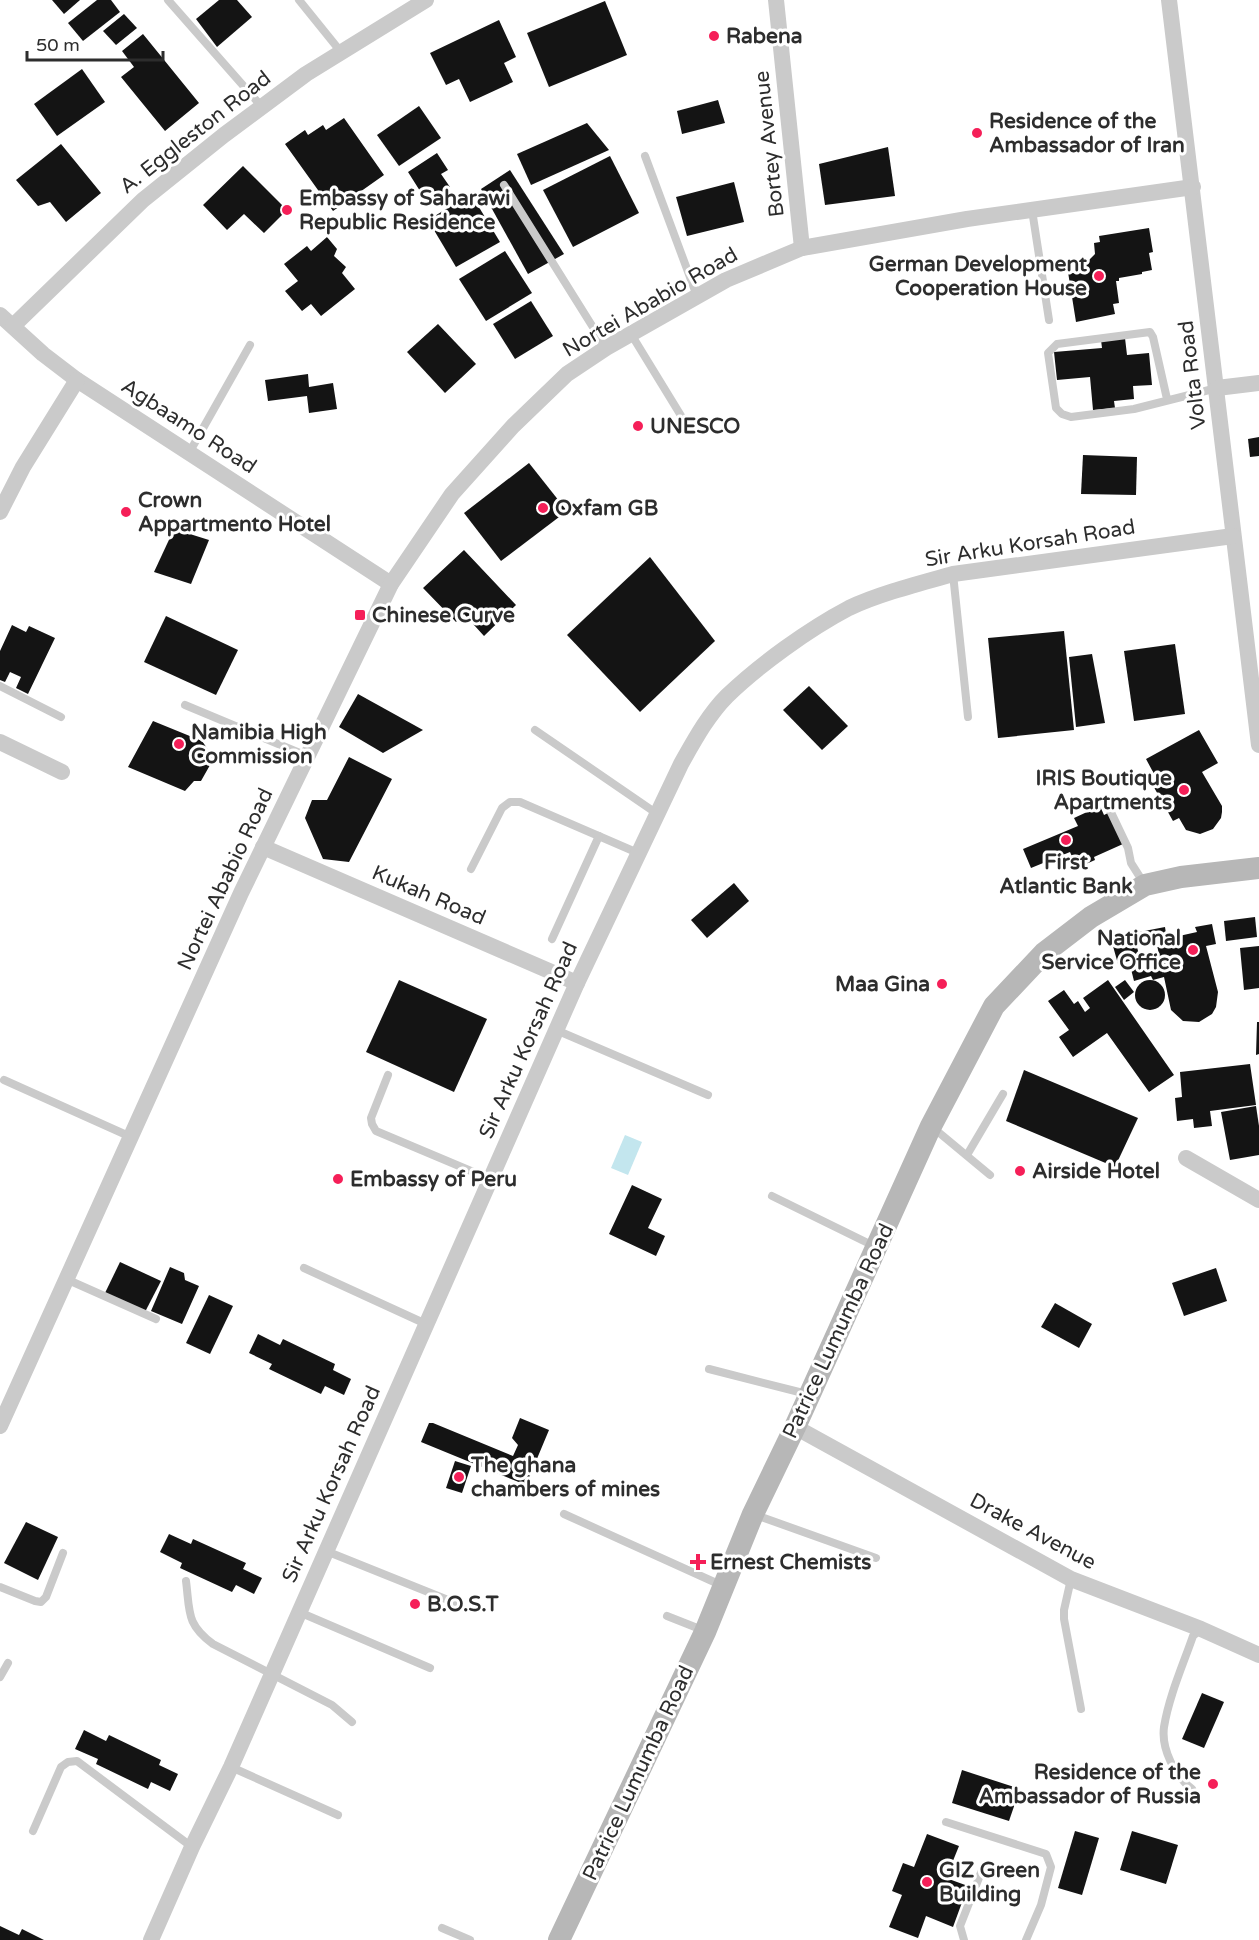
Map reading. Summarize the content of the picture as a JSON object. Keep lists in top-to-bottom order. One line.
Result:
{"streets":{"street":["A. Eggleston Road","Bortey Avenue","Nortei Ababio Road","Volta Road","Agbaamo Road","Sir Arku Korsah Road","Kukah Road","Patrice Lumumba Road","Drake Avenue"]},"crossings":[["A. Eggleston Road","Agbaamo Road"],["Bortey Avenue","Nortei Ababio Road"],["Nortei Ababio Road","Volta Road"],["Nortei Ababio Road","Agbaamo Road"],["Nortei Ababio Road","Kukah Road"],["Volta Road","Sir Arku Korsah Road"],["Sir Arku Korsah Road","Kukah Road"],["Patrice Lumumba Road","Drake Avenue"]],"places":{"other":["Rabena","Residence of the Ambassador of Iran","Embassy of Saharawi Republic Residence","German Development Cooperation House","UNESCO","Oxfam GB","Crown Appartmento Hotel","Namibia High Commission","IRIS Boutique Apartments","First Atlantic Bank","National Service Office","Maa Gina","Airside Hotel","Embassy of Peru","The ghana chambers of mines","B.O.S.T","Residence of the Ambassador of Russia","GIZ Green Building"],"transit":["Chinese Curve"],"health":["Ernest Chemists"]},"scale_bar":"50 m"}
